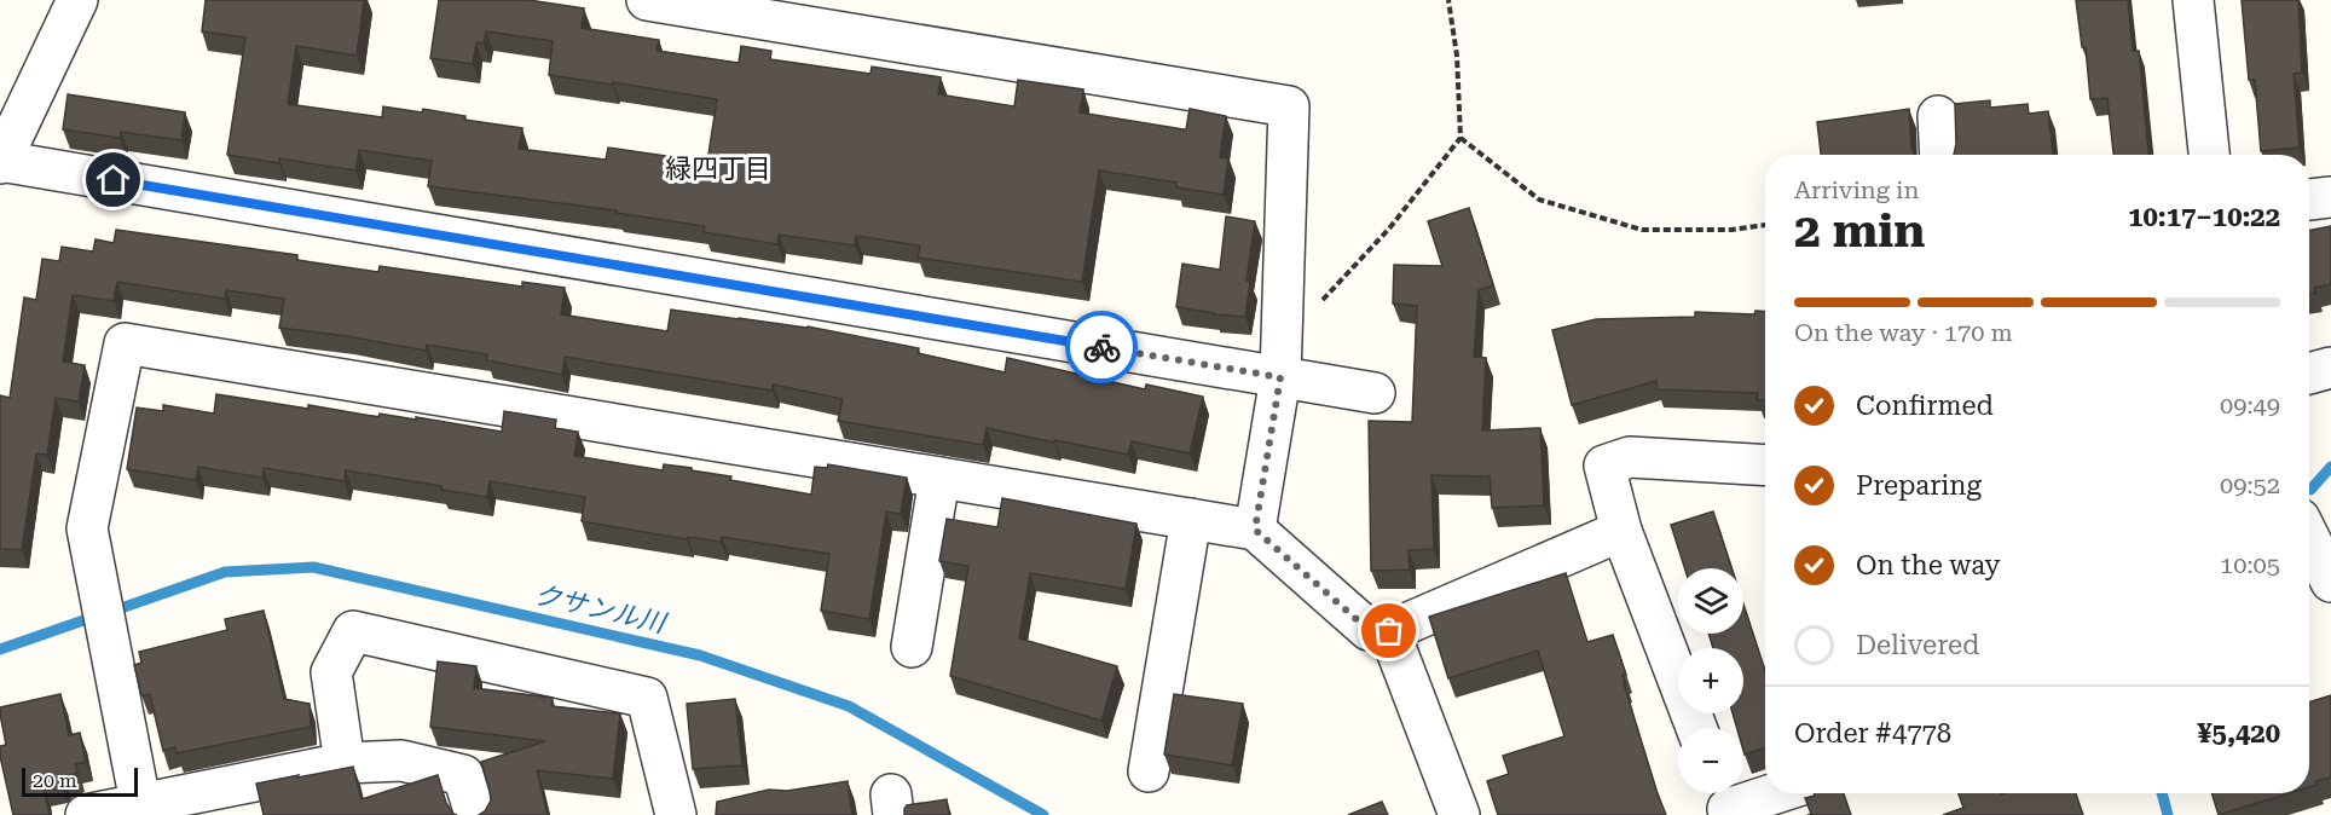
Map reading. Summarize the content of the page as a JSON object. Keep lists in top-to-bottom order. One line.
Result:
{"districts":["緑四丁目"],"water":["クサンル川"],"scale_bar":"20 m","page":{"heading":["2 min","Arriving in","10:17–10:22"],"panel":["Order #4778","¥5,420"],"bar":"On the way · 170 m","list":[["Confirmed","09:49"],["Preparing","09:52"],["On the way","10:05"],"Delivered"],"map_buttons":["+","−"],"scale":"20 m"}}
